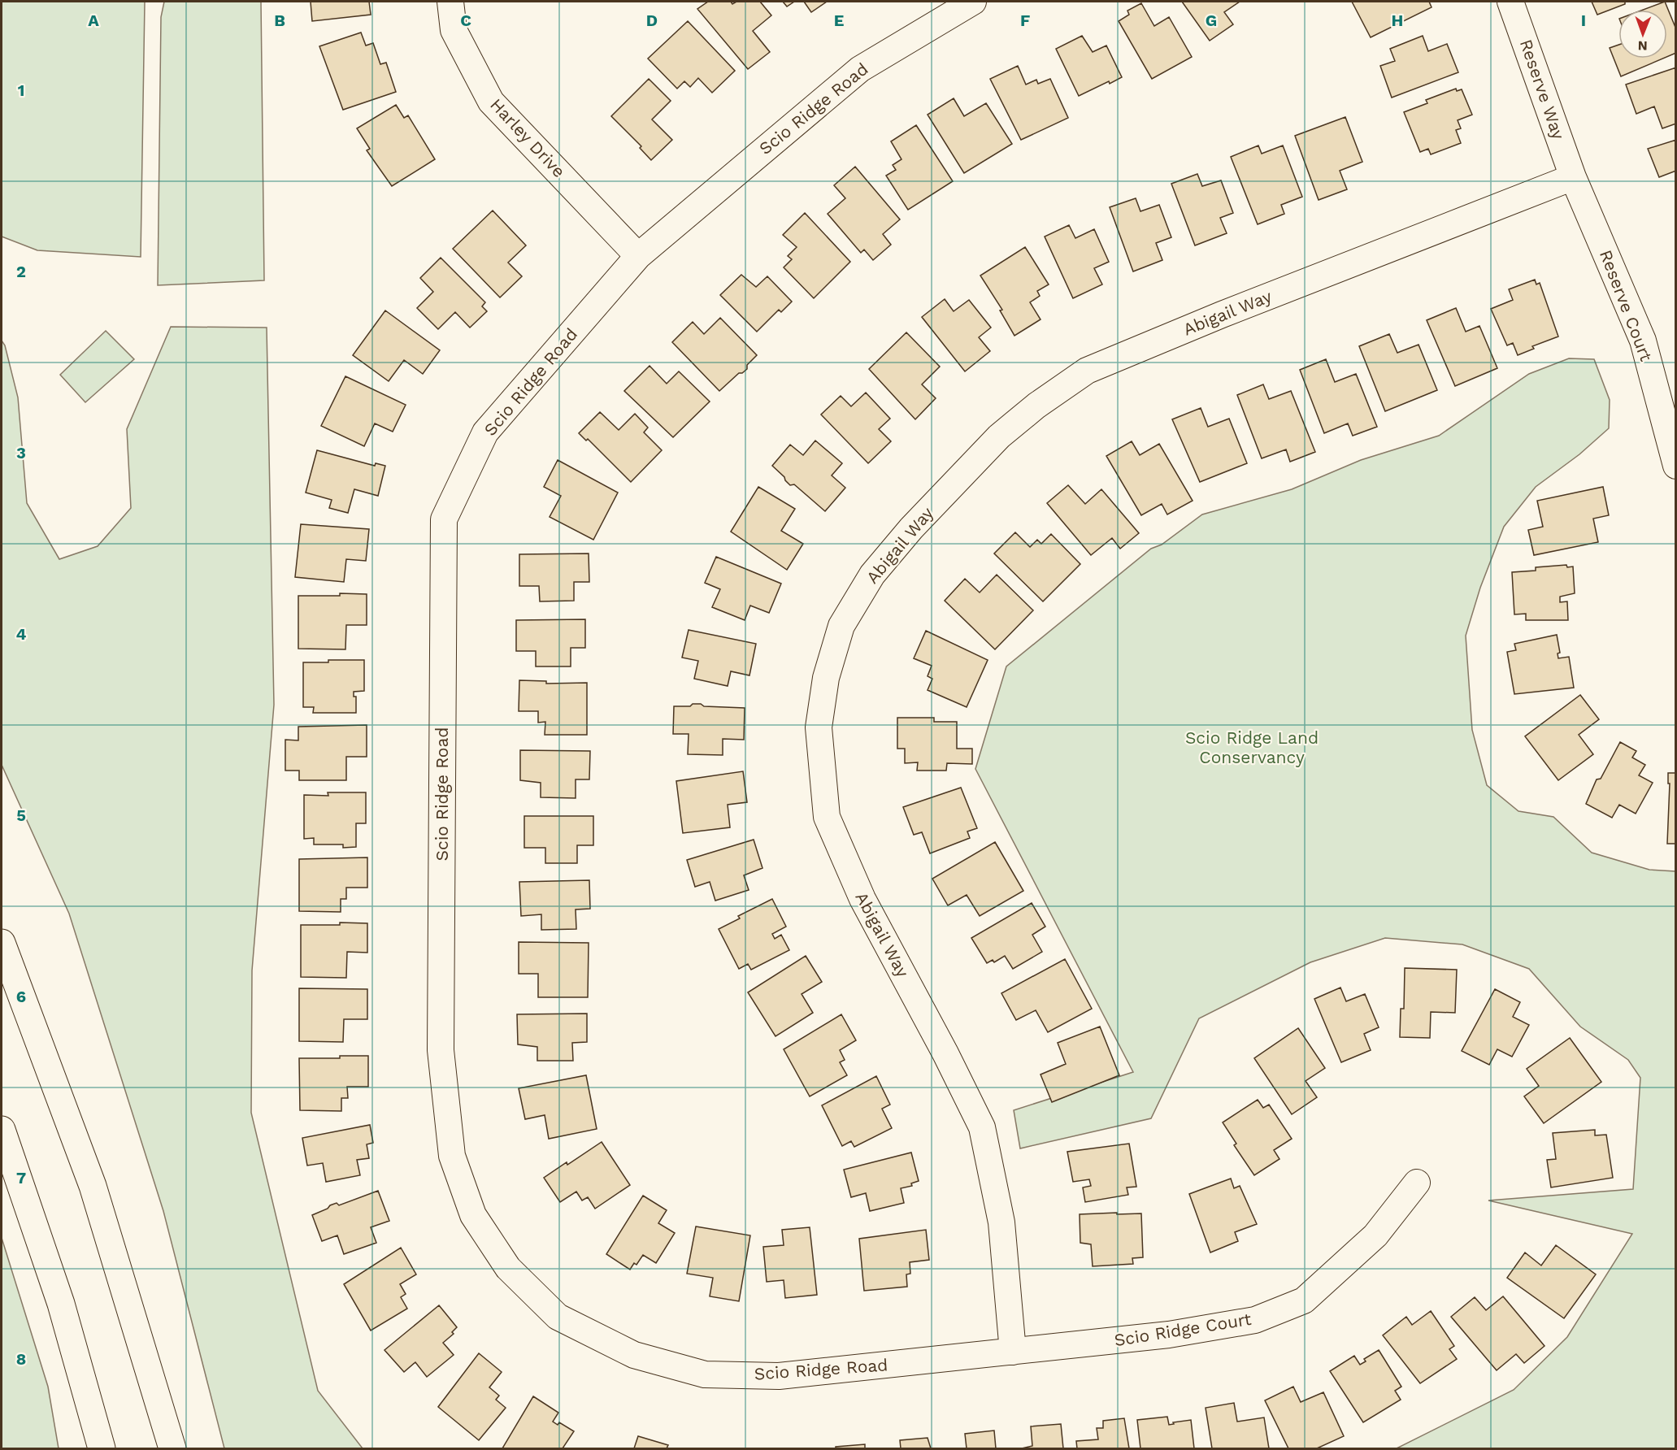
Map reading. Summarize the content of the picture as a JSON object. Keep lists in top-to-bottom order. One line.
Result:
{"streets":{"street":["Reserve Way","Scio Ridge Road","Harley Drive","Reserve Court","Abigail Way","Scio Ridge Court"]},"crossings":[["Reserve Way","Reserve Court"],["Reserve Way","Abigail Way"],["Scio Ridge Road","Harley Drive"],["Scio Ridge Road","Abigail Way"],["Scio Ridge Road","Scio Ridge Court"],["Reserve Court","Abigail Way"],["Abigail Way","Scio Ridge Court"]],"parks":["Scio Ridge Land Conservancy"],"north":"bottom","grid":{"columns":["A","B","C","D","E","F","G","H","I"],"rows":["1","2","3","4","5","6","7","8"]}}
